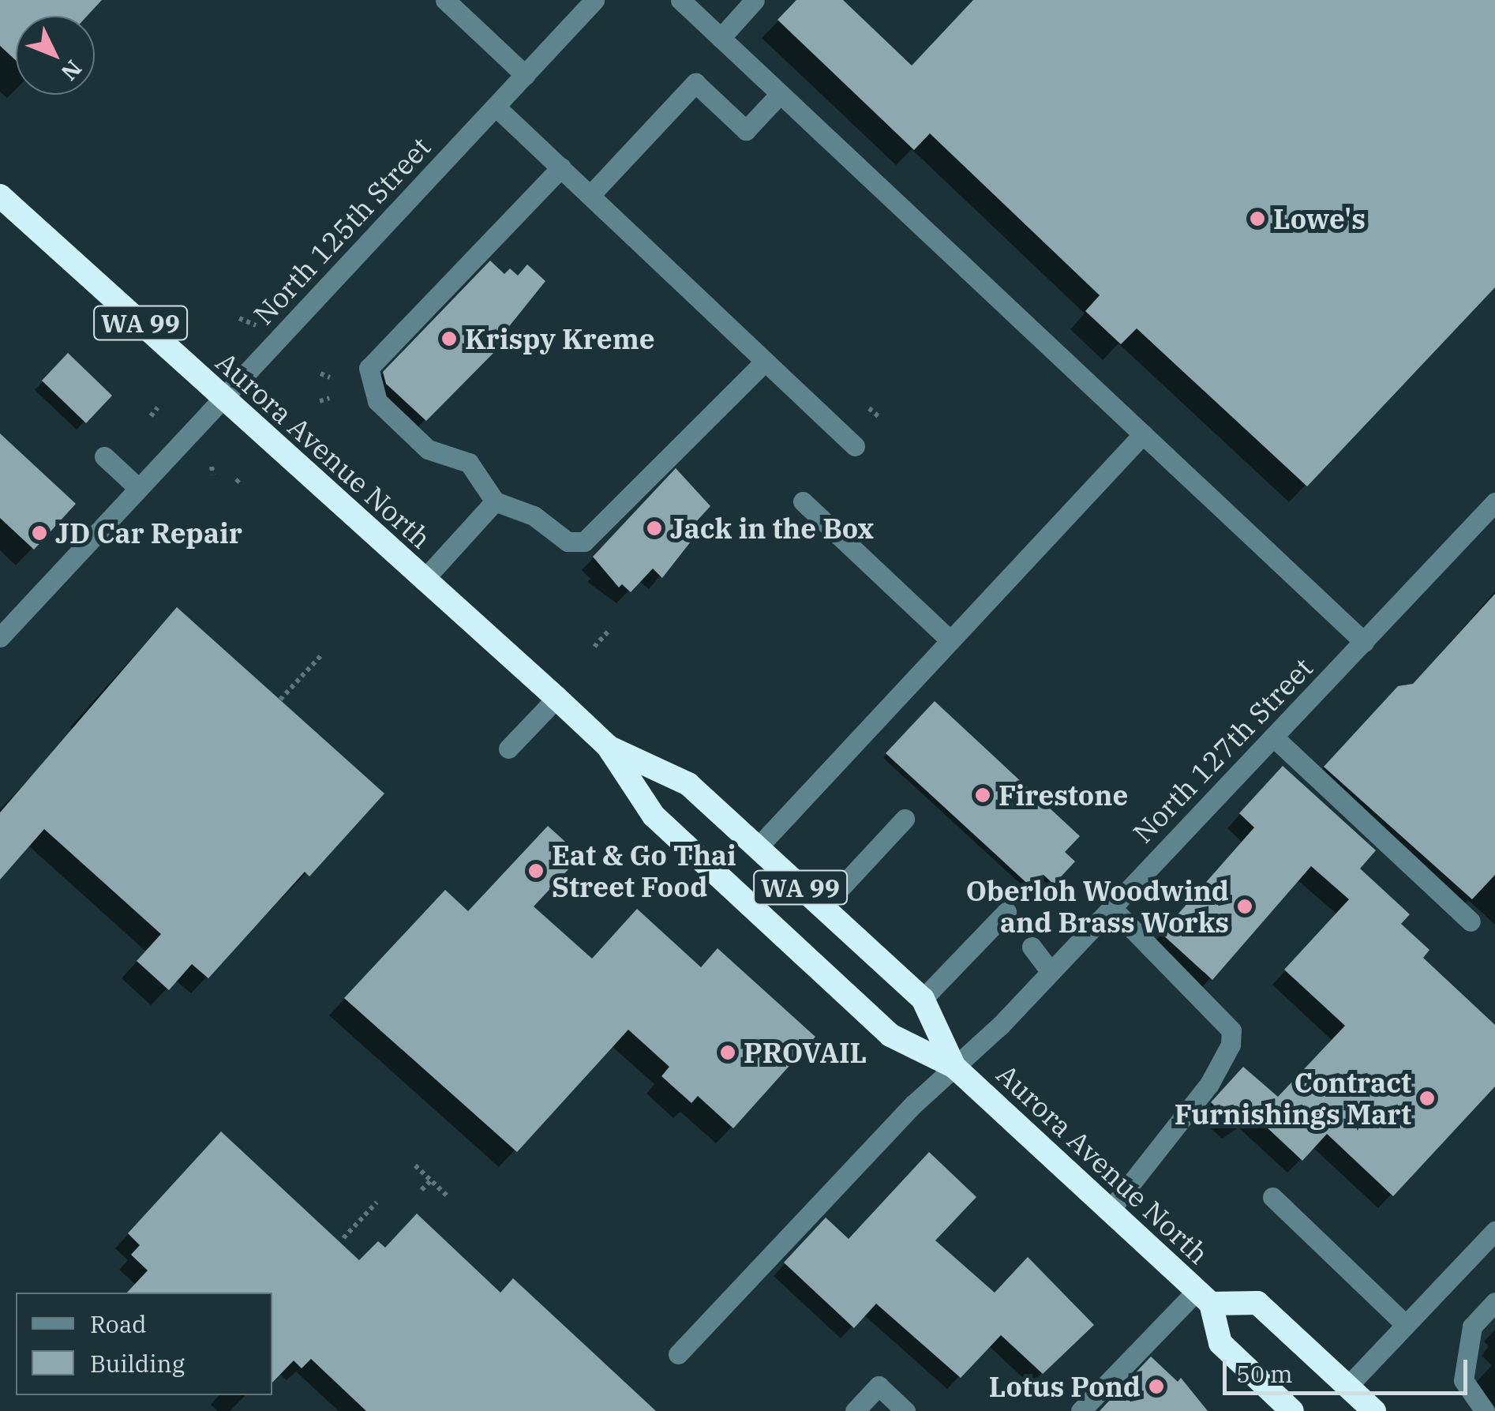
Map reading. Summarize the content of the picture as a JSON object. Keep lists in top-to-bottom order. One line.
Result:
{"streets":{"highway":["WA 99","Aurora Avenue North"],"street":["North 125th Street","North 127th Street"]},"crossings":[["North 125th Street","Aurora Avenue North"],["Aurora Avenue North","North 127th Street"]],"places":["Lowe's","Krispy Kreme","Jack in the Box","JD Car Repair","Firestone","Eat & Go Thai Street Food","Oberloh Woodwind and Brass Works","PROVAIL","Contract Furnishings Mart","Lotus Pond"],"legend":["Road","Building"],"scale_bar":"50 m","north":"bottom right"}
